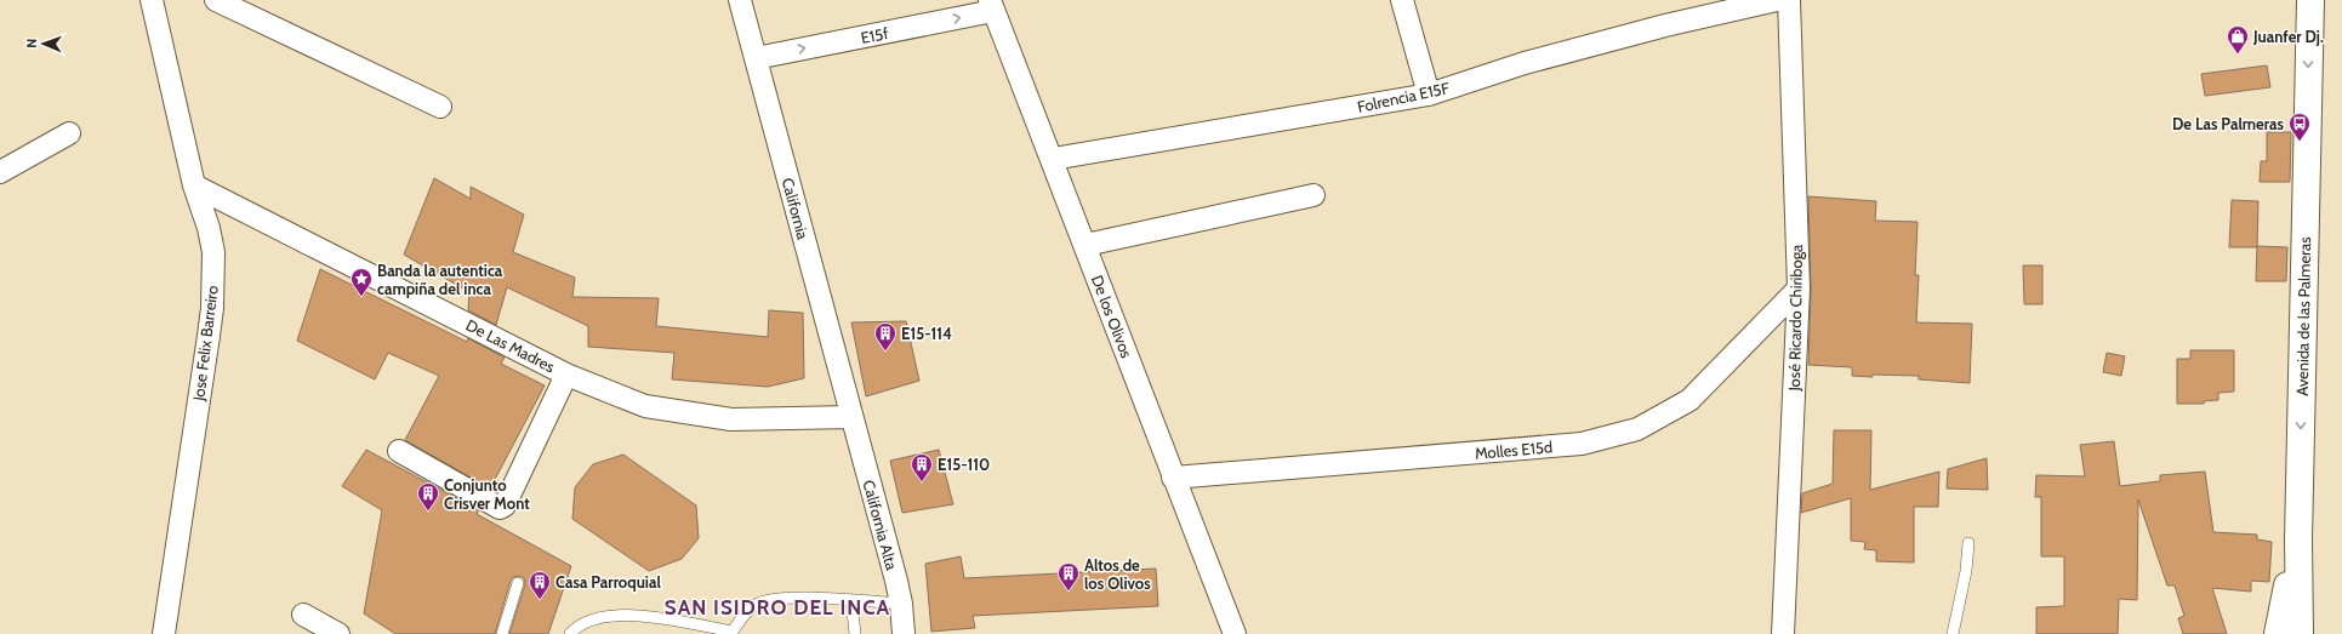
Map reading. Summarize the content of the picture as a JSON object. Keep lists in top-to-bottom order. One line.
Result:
{"streets":{"main road":["Avenida de las Palmeras"],"street":["E15f","Folrencia E15F","California","De los Olivos","José Ricardo Chiriboga","Jose Felix Barreiro","De Las Madres","Molles E15d","California Alta"]},"crossings":[["E15f","California"],["E15f","De los Olivos"],["Folrencia E15F","De los Olivos"],["California","De Las Madres"],["California","California Alta"],["De los Olivos","Molles E15d"],["José Ricardo Chiriboga","Molles E15d"],["Jose Felix Barreiro","De Las Madres"],["De Las Madres","California Alta"]],"one_way":["E15f","Avenida de las Palmeras"],"districts":["SAN ISIDRO DEL INCA"],"places":{"shop":["Juanfer Dj."],"bus stop":["De Las Palmeras"],"place":["Banda la autentica campiña del inca"],"building":["E15-114","E15-110","Conjunto Crisver Mont","Altos de los Olivos","Casa Parroquial"]},"north":"left"}
